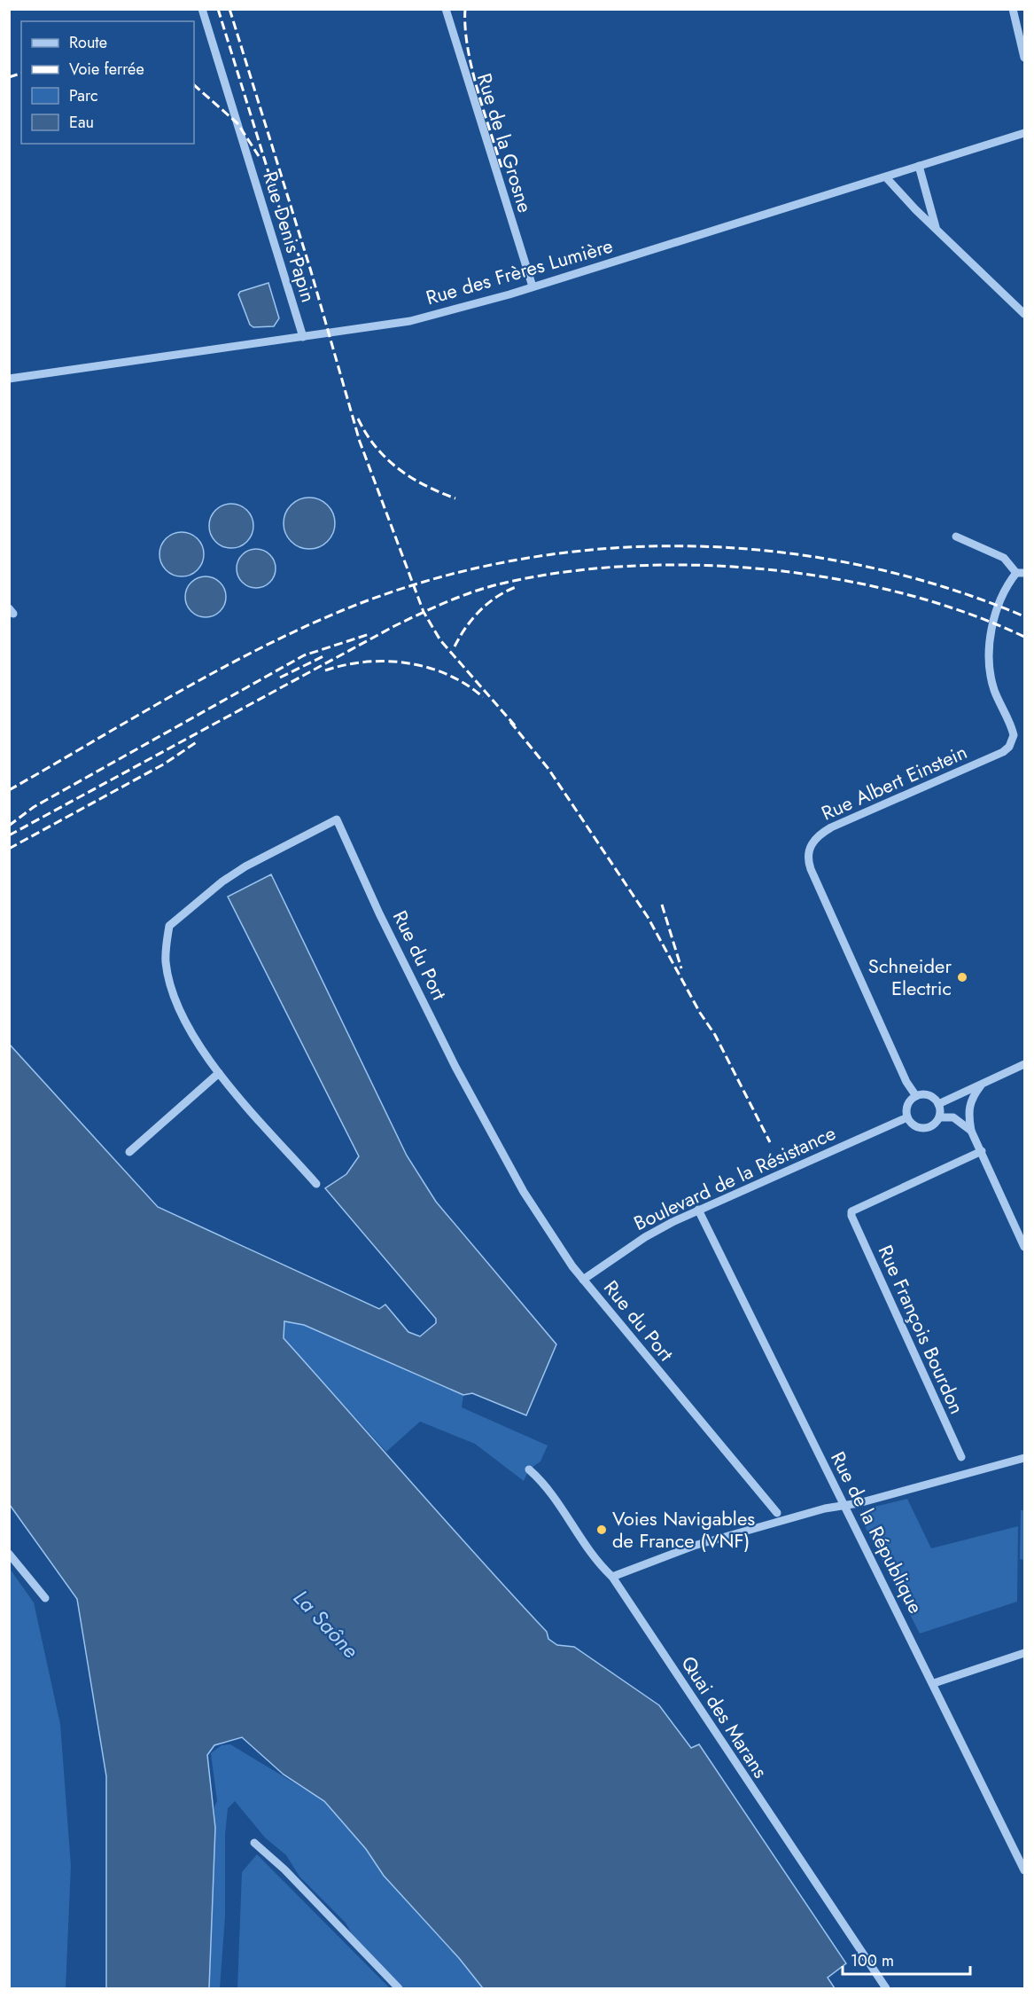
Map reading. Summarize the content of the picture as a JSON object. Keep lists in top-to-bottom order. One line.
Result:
{"streets":{"street":["Rue de la Grosne","Rue Denis Papin","Rue des Frères Lumière","Rue Albert Einstein","Rue du Port","Boulevard de la Résistance","Rue François Bourdon","Rue de la République","Quai des Marans"]},"crossings":[["Rue de la Grosne","Rue des Frères Lumière"],["Rue Denis Papin","Rue des Frères Lumière"],["Rue Albert Einstein","Boulevard de la Résistance"],["Rue du Port","Boulevard de la Résistance"],["Boulevard de la Résistance","Rue de la République"]],"water":["La Saône"],"places":["Schneider Electric","Voies Navigables de France (VNF)"],"legend":["Route","Voie ferrée","Parc","Eau"],"scale_bar":"100 m"}
